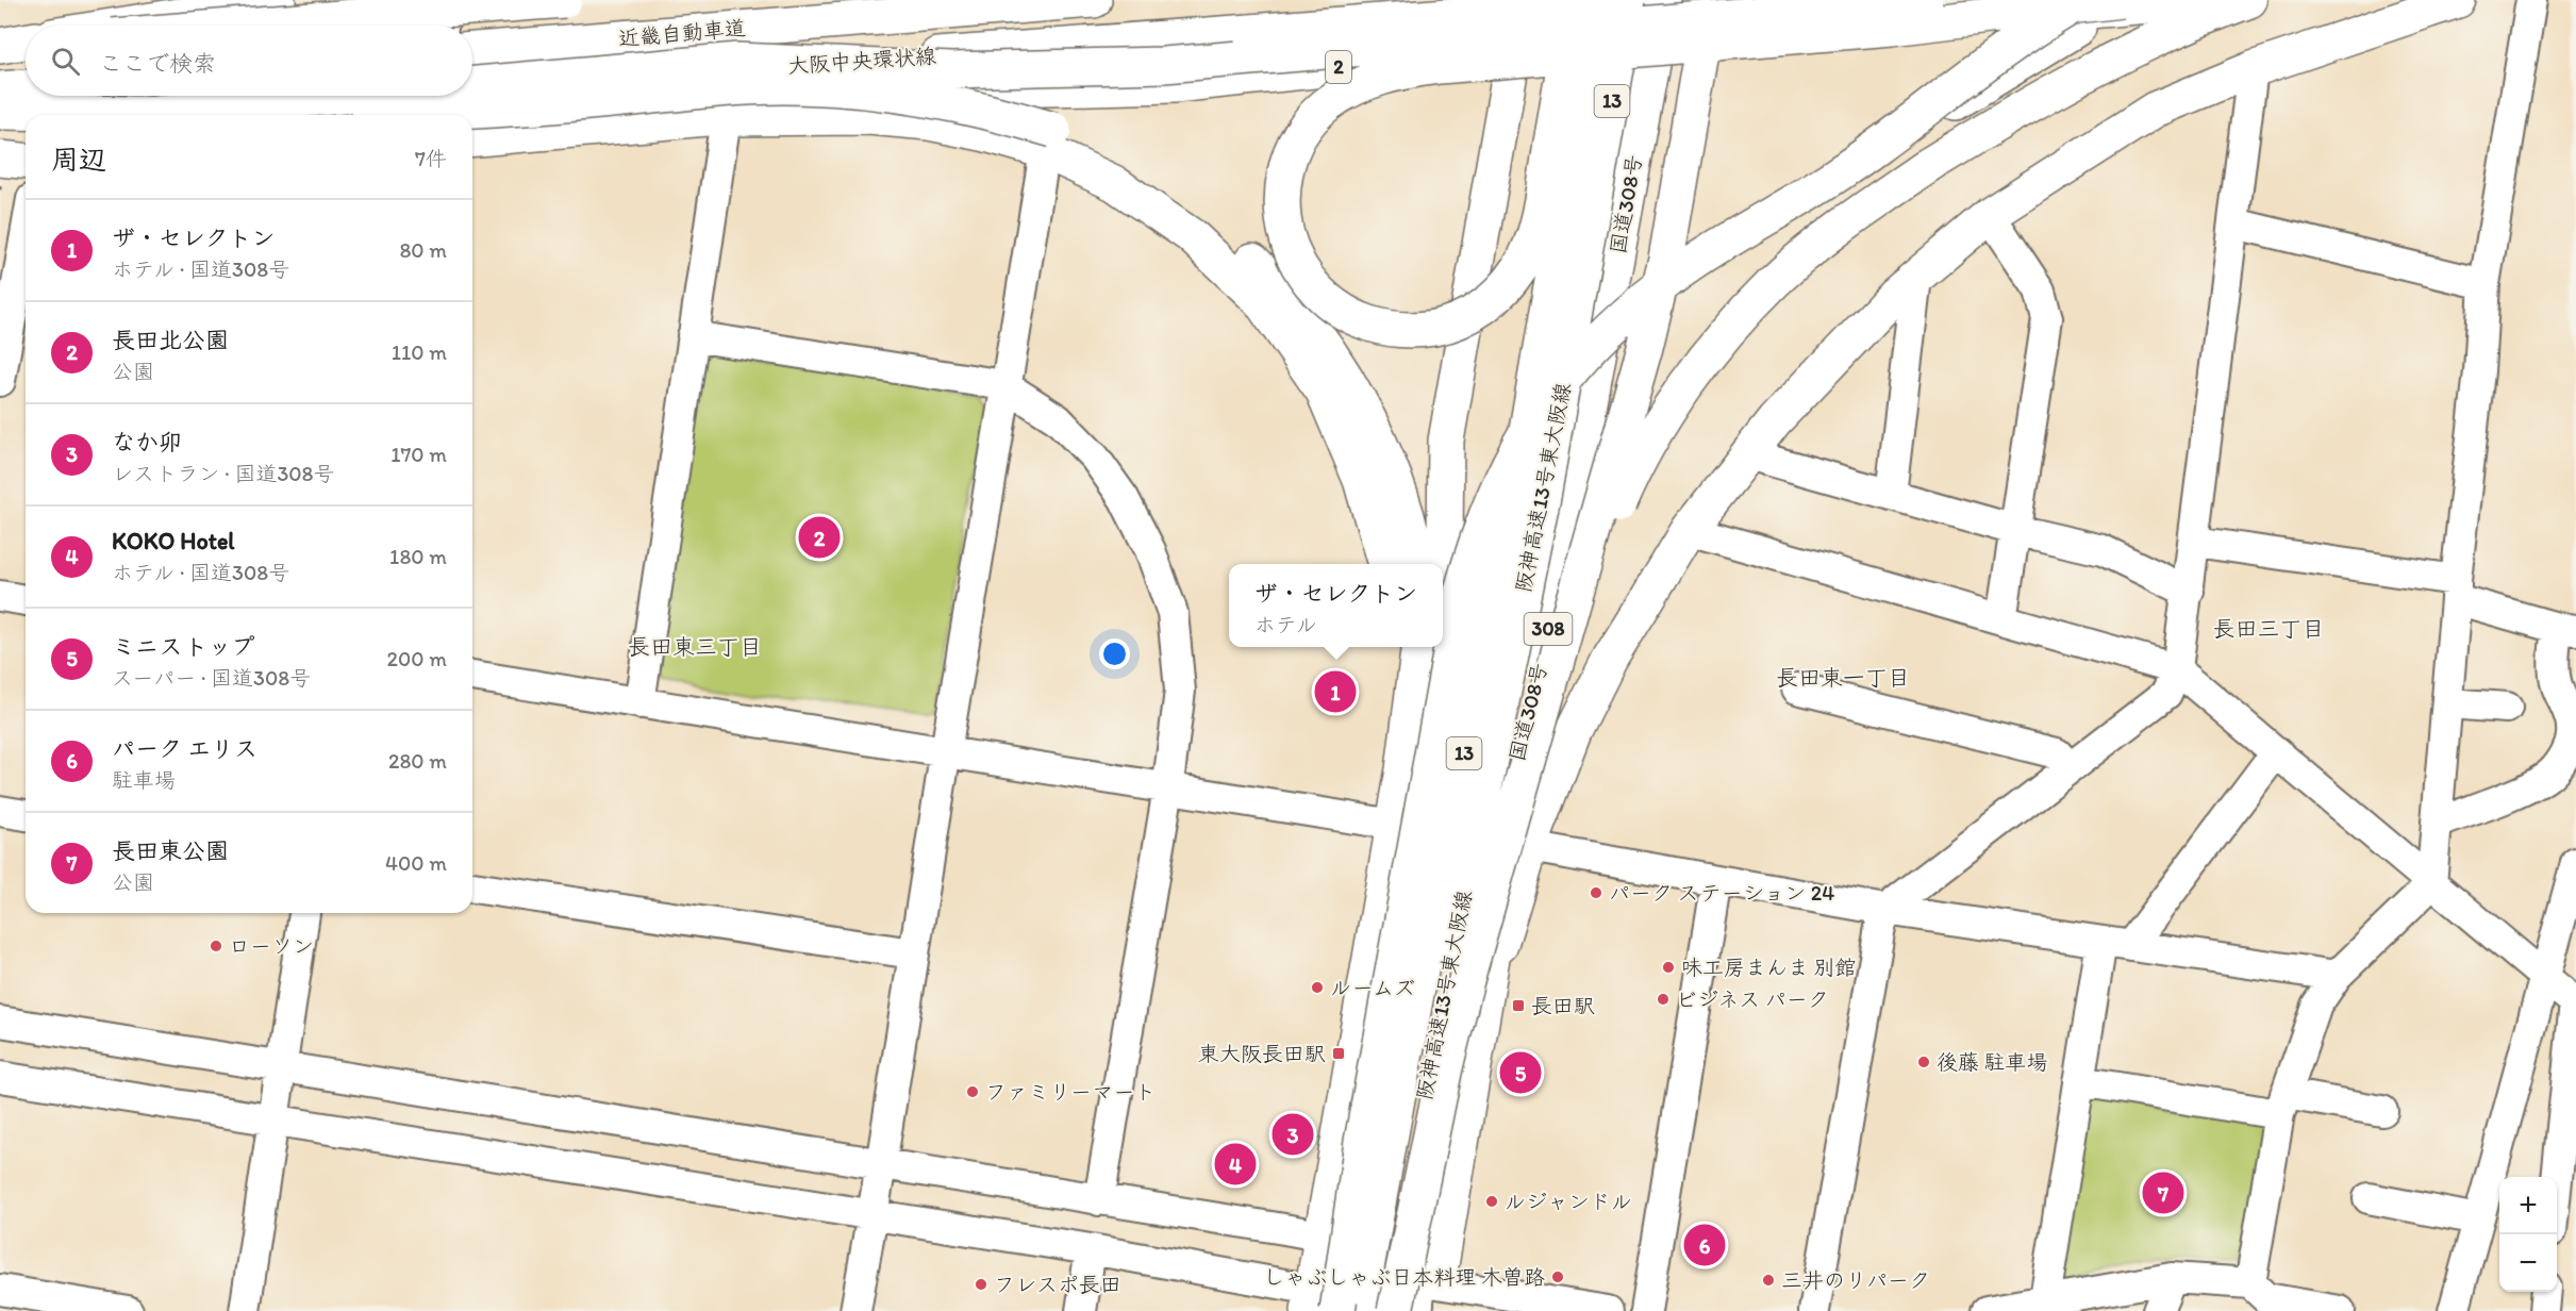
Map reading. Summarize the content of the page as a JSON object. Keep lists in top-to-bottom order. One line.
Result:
{"streets":{"main road":["近畿自動車道","大阪中央環状線","2","13","国道308号","阪神高速13号東大阪線","308"]},"crossings":[["2","国道308号"],["国道308号","阪神高速13号東大阪線"],["国道308号","308"],["阪神高速13号東大阪線","308"]],"districts":["長田三丁目","長田東三丁目","長田東一丁目"],"places":{"other":["パーク ステーション 24","ローソン","味工房まんま 別館","ルームズ","ビジネス パーク","後藤 駐車場","ファミリーマート","ルジャンドル","しゃぶしゃぶ日本料理 木曽路","三井のリパーク","フレスポ長田"],"transit":["長田駅","東大阪長田駅"]},"page":{"search":"ここで検索","heading":["周辺","7件"],"list":[{"mark":"1","name":"ザ・セレクトン","note":"ホテル · 国道308号","value":"80 m"},{"mark":"2","name":"長田北公園","note":"公園","value":"110 m"},{"mark":"3","name":"なか卯","note":"レストラン · 国道308号","value":"170 m"},{"mark":"4","name":"KOKO Hotel","note":"ホテル · 国道308号","value":"180 m"},{"mark":"5","name":"ミニストップ","note":"スーパー · 国道308号","value":"200 m"},{"mark":"6","name":"パーク エリス","note":"駐車場","value":"280 m"},{"mark":"7","name":"長田東公園","note":"公園","value":"400 m"}],"pins":["2","1","5","3","4","7","6"],"popup":["ザ・セレクトン","ホテル"],"map_buttons":["+","−"]}}
